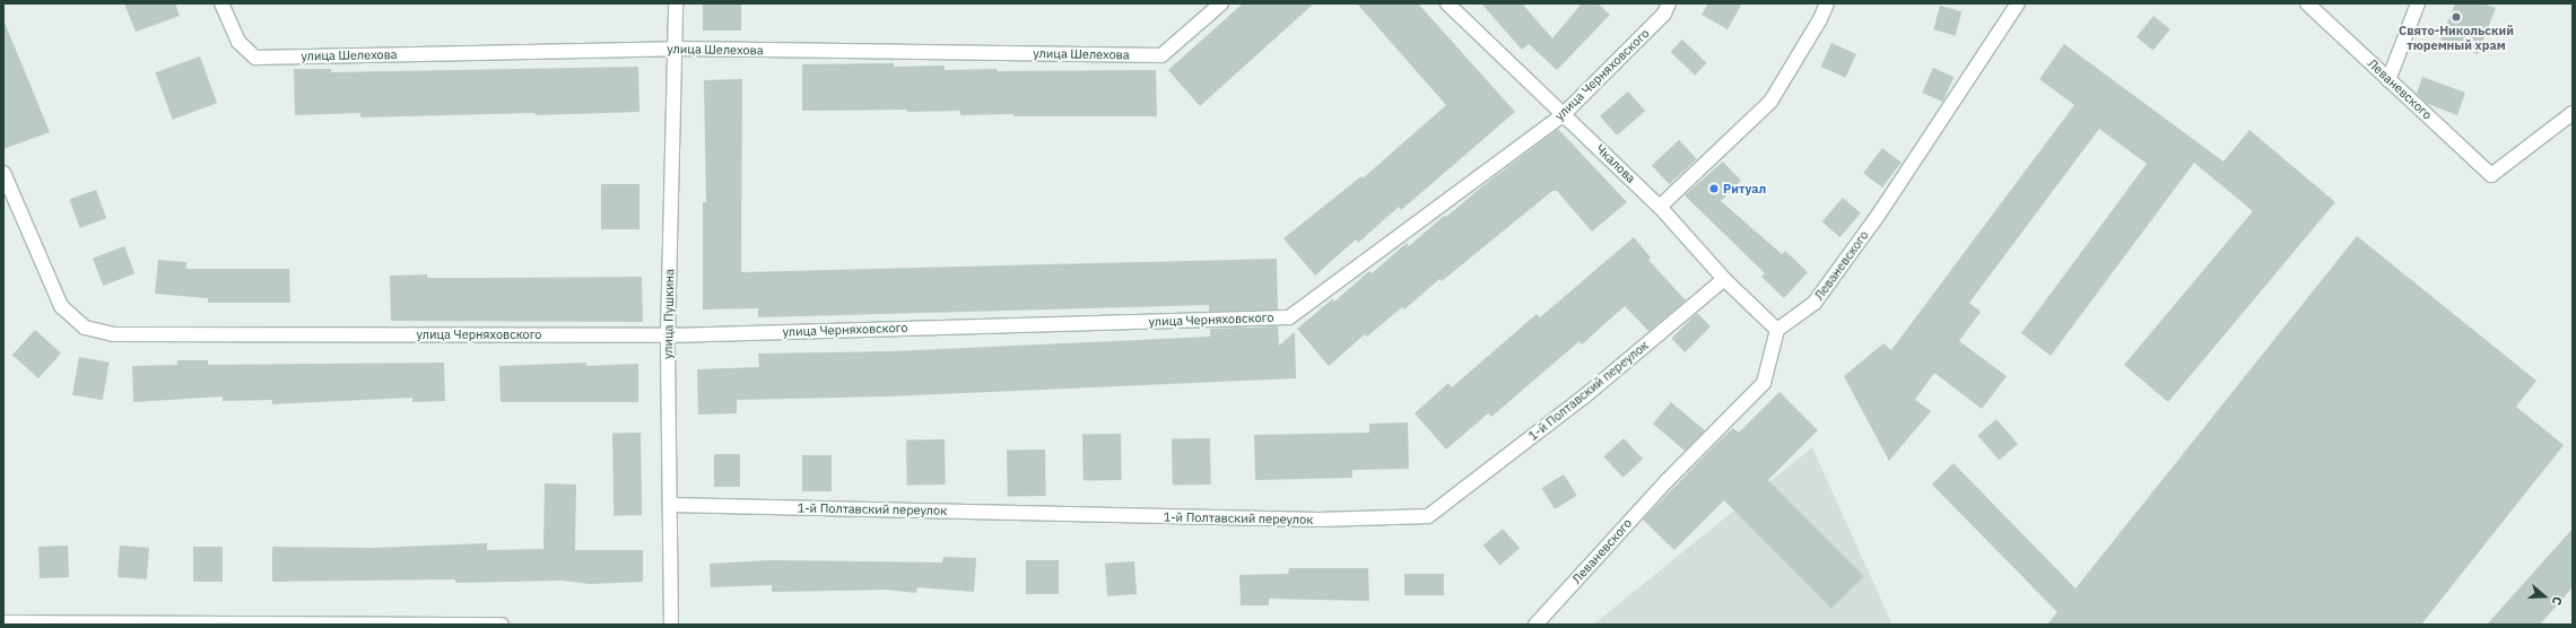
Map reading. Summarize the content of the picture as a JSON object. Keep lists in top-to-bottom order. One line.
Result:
{"streets":{"street":["улица Шелехова","улица Черняховского","Леваневского","Чкалова","улица Пушкина","1-й Полтавский переулок"]},"crossings":[["улица Шелехова","улица Пушкина"],["улица Черняховского","Чкалова"],["улица Черняховского","улица Пушкина"],["Леваневского","Чкалова"],["Чкалова","1-й Полтавский переулок"],["улица Пушкина","1-й Полтавский переулок"]],"places":["Свято-Никольский тюремный храм","Ритуал"],"north":"right"}
